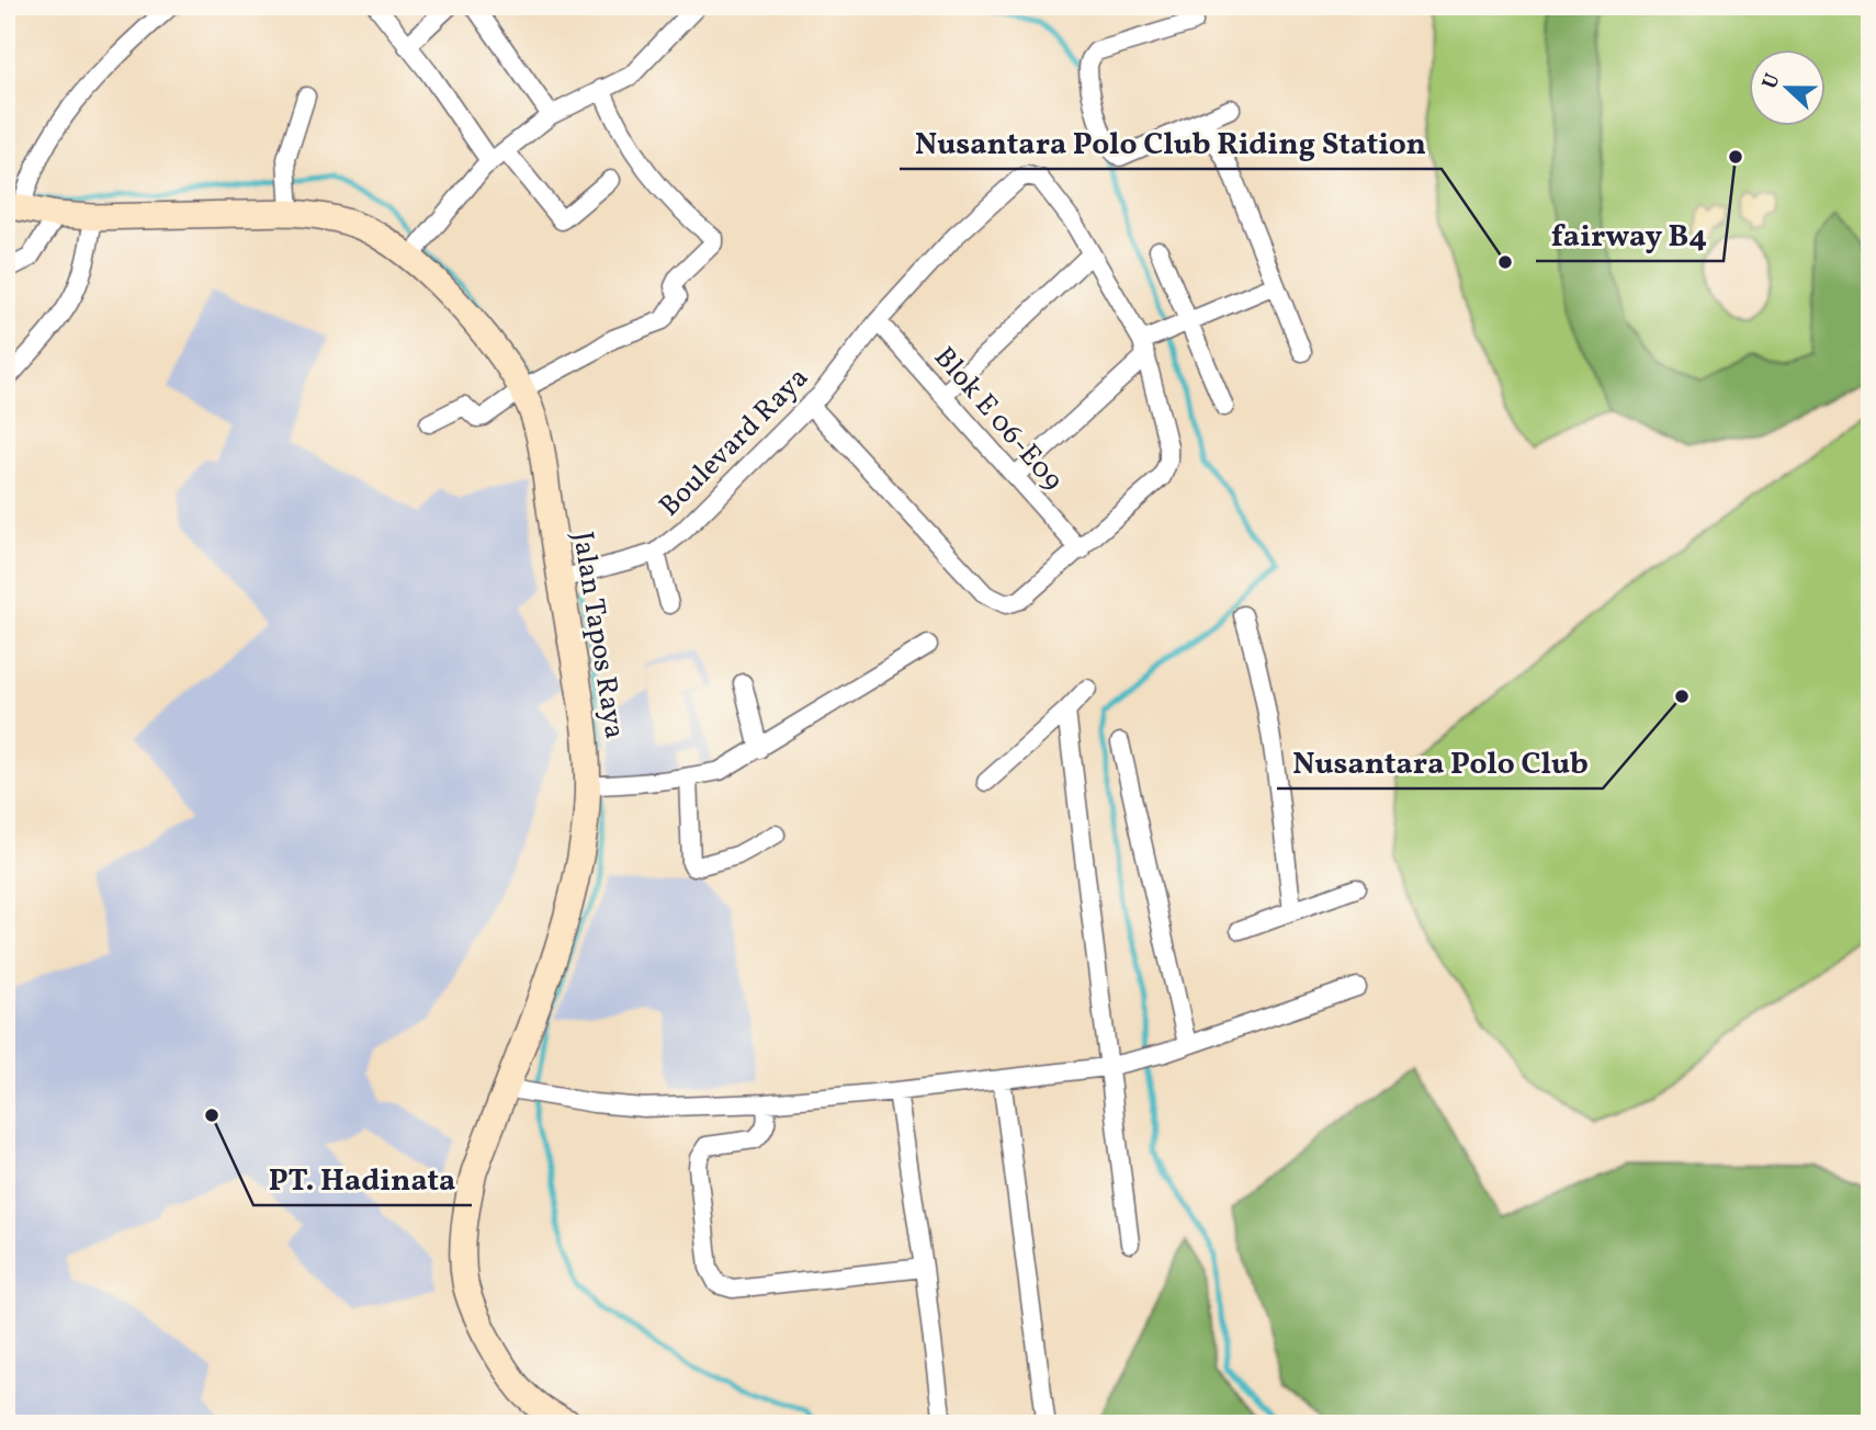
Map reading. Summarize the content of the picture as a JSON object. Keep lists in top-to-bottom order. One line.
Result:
{"streets":{"main road":["Jalan Tapos Raya"],"street":["Blok E 06-E09","Boulevard Raya"]},"crossings":[["Blok E 06-E09","Boulevard Raya"]],"places":["fairway B4","Nusantara Polo Club Riding Station","Nusantara Polo Club","PT. Hadinata"],"north":"left"}
